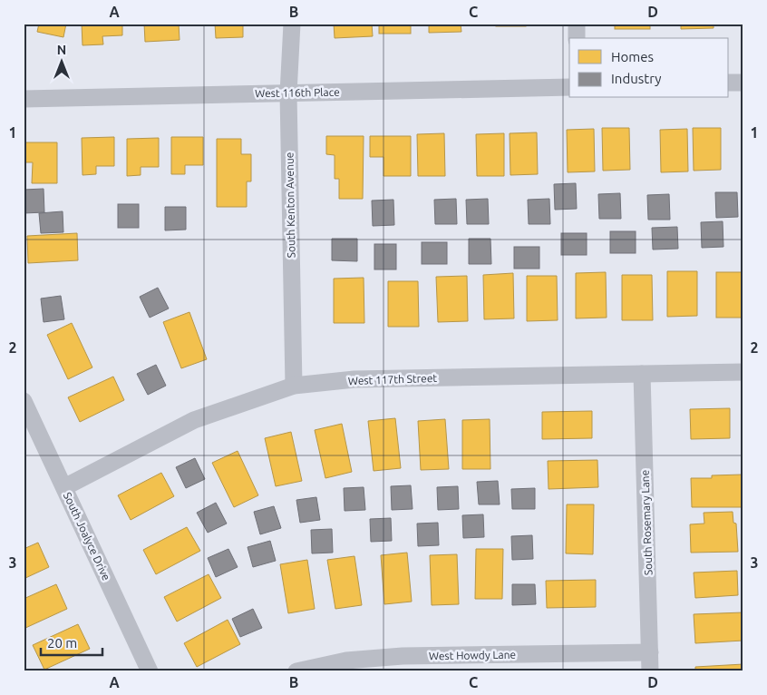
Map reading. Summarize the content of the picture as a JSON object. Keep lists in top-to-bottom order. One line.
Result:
{"streets":{"street":["West 116th Place","South Kenton Avenue","West 117th Street","South Rosemary Lane","South Joalyce Drive","West Howdy Lane"]},"crossings":[["West 116th Place","South Kenton Avenue"],["South Kenton Avenue","West 117th Street"],["West 117th Street","South Rosemary Lane"],["West 117th Street","South Joalyce Drive"],["South Rosemary Lane","West Howdy Lane"]],"legend":["Homes","Industry"],"scale_bar":"20 m","north":"top","grid":{"columns":["A","B","C","D"],"rows":["1","2","3"]}}
